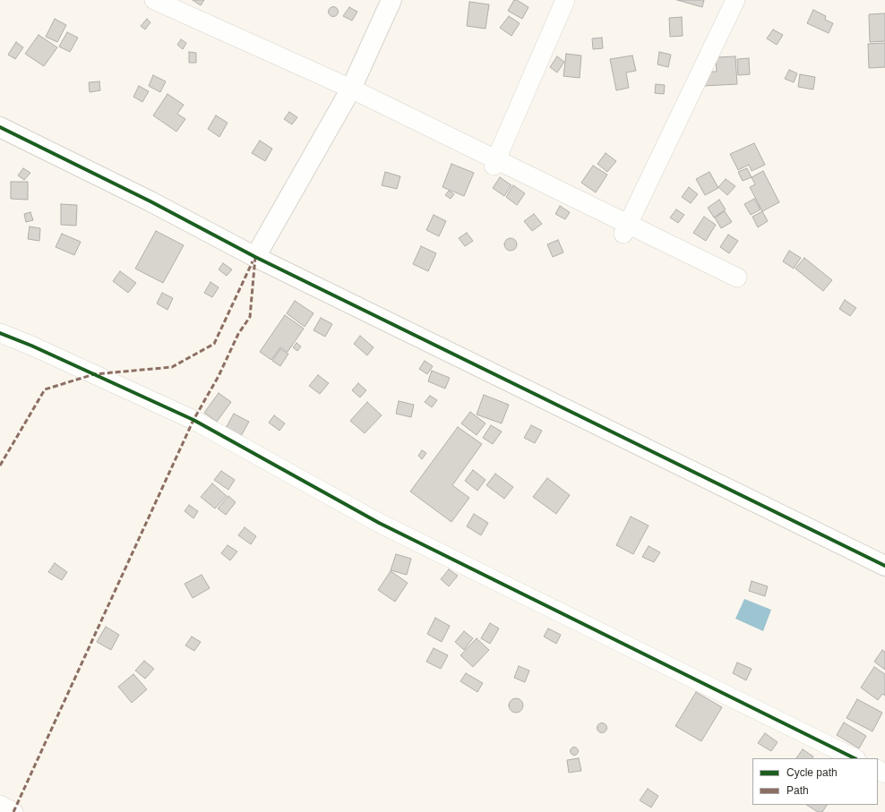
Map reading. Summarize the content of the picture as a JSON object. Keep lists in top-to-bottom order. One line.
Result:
{"legend":["Cycle path","Path"]}
